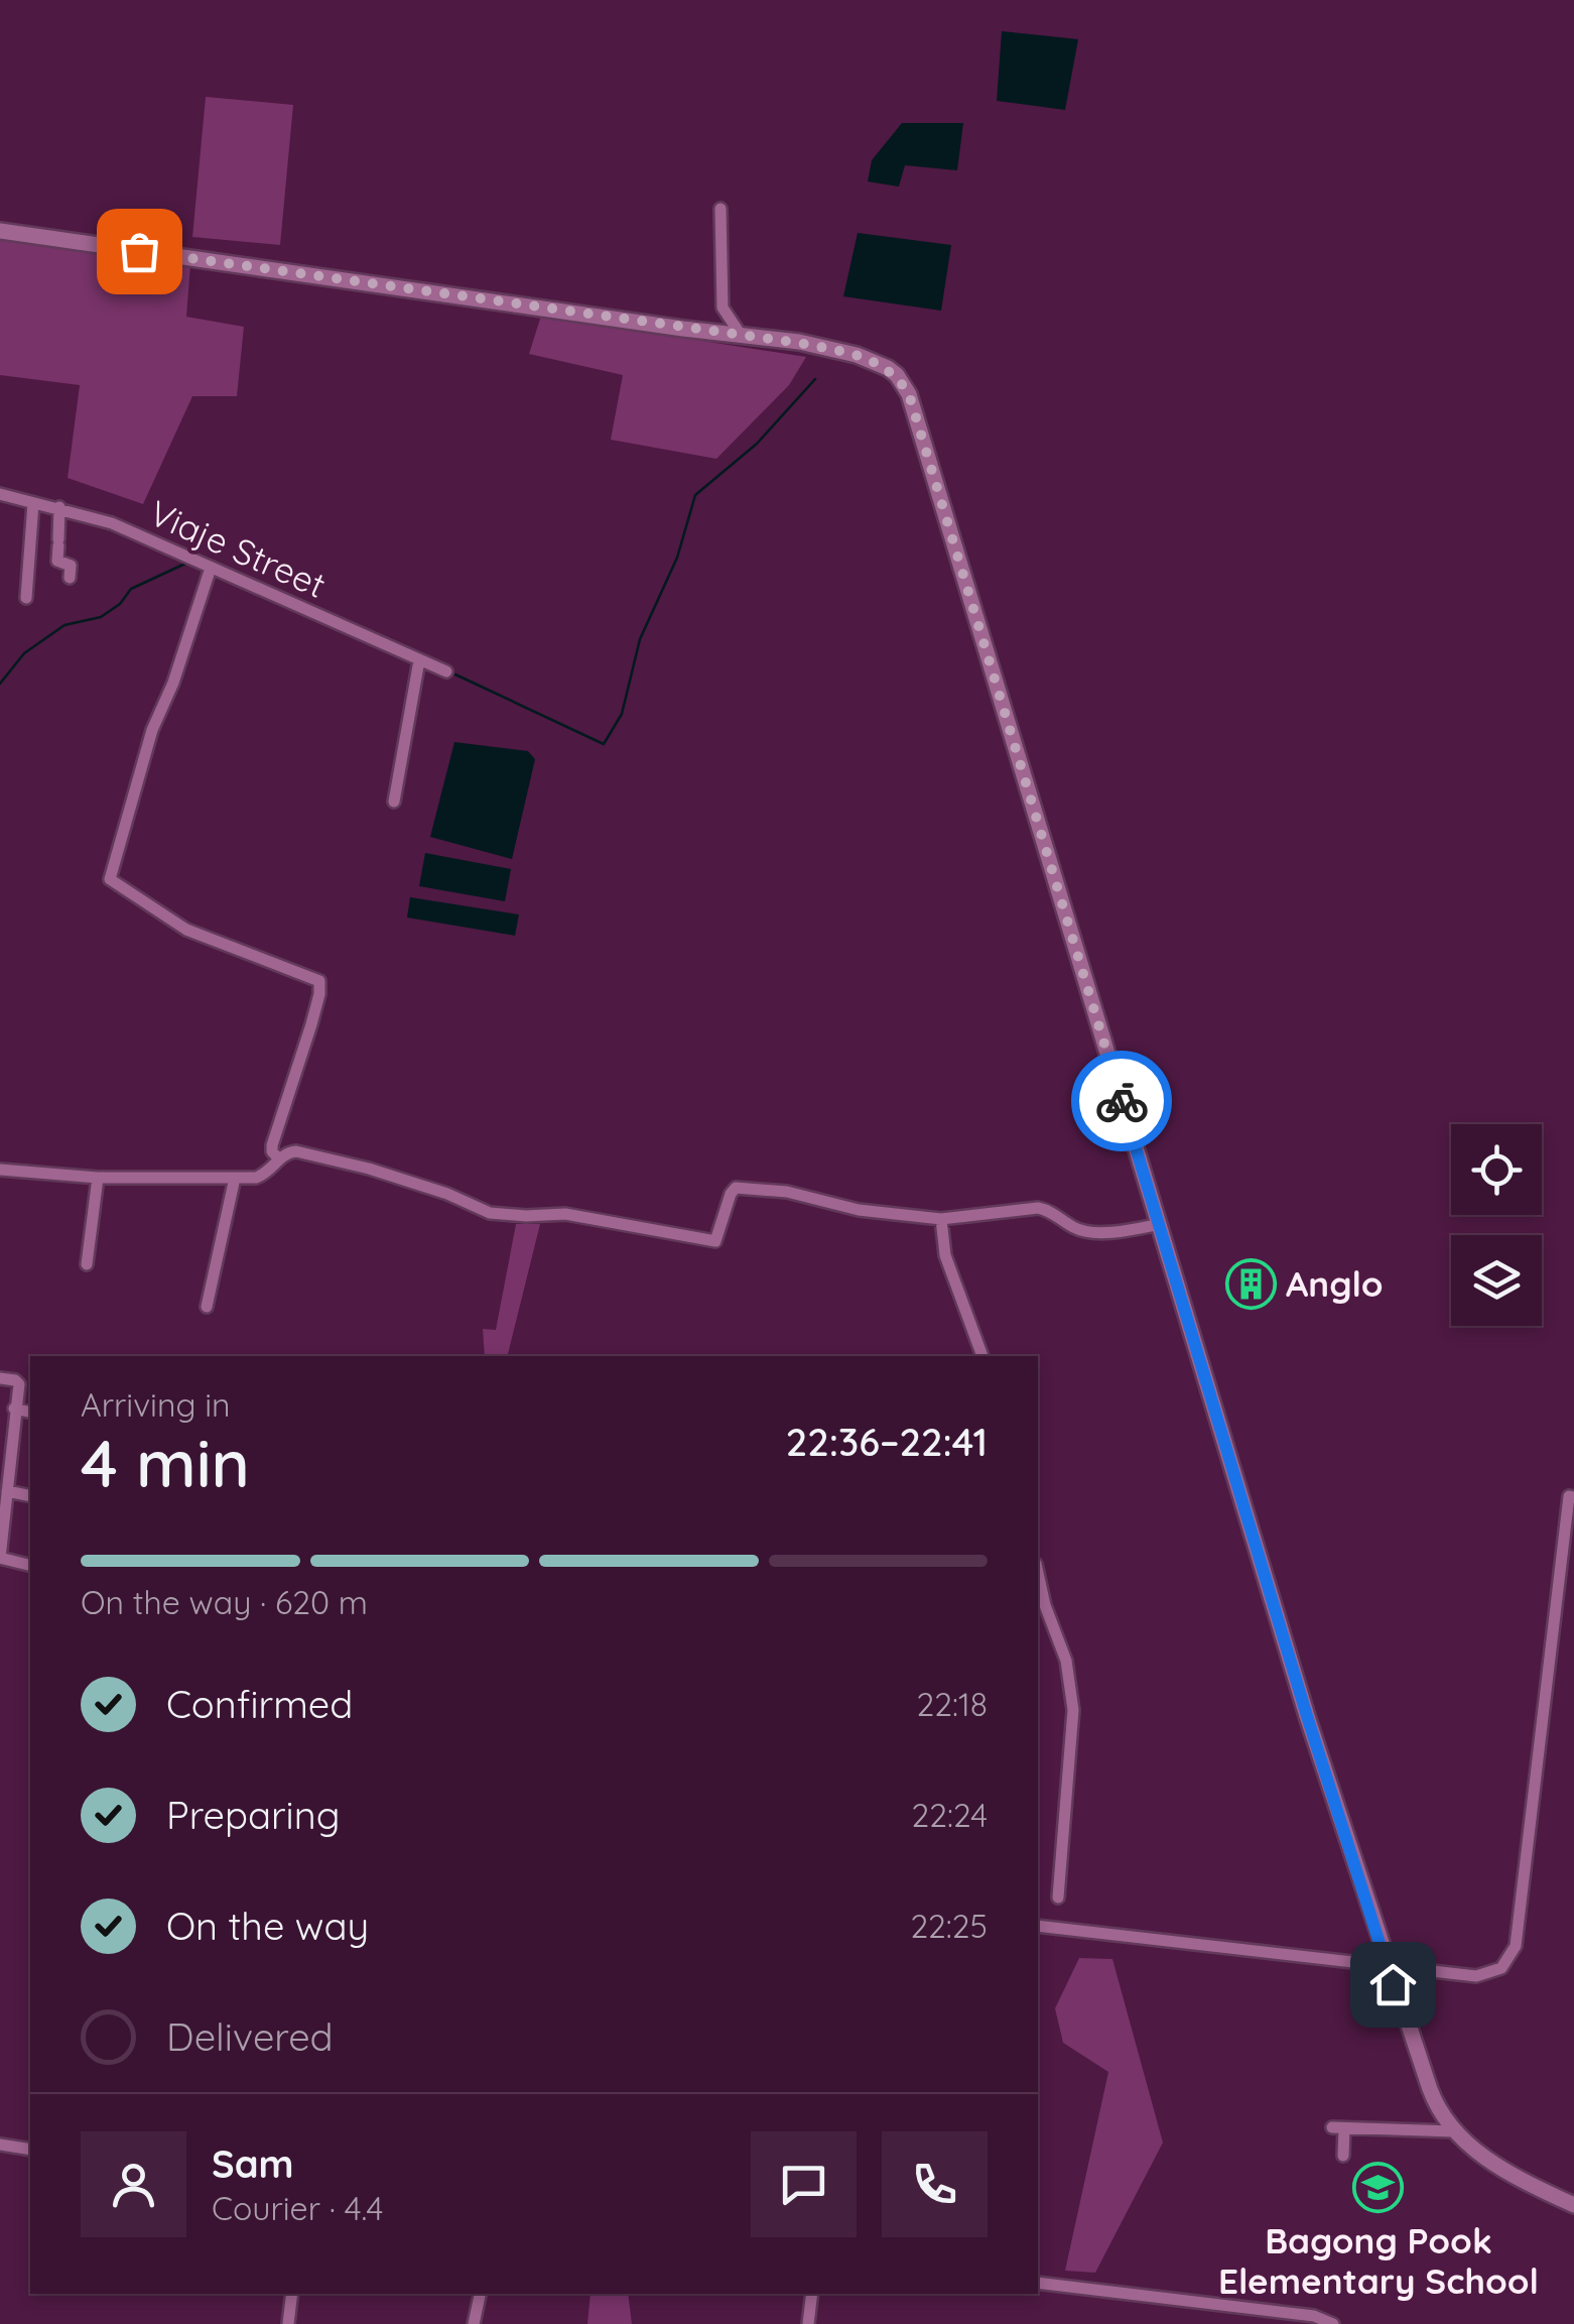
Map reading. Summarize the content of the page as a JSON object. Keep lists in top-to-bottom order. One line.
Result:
{"streets":{"street":["Viaje Street"]},"places":{"building":["Anglo"],"school or university":["Bagong Pook Elementary School"]},"page":{"heading":["4 min","Arriving in","22:36–22:41"],"panel":["Sam","Courier · 4.4"],"bar":"On the way · 620 m","list":[["Confirmed","22:18"],["Preparing","22:24"],["On the way","22:25"],"Delivered"]}}
